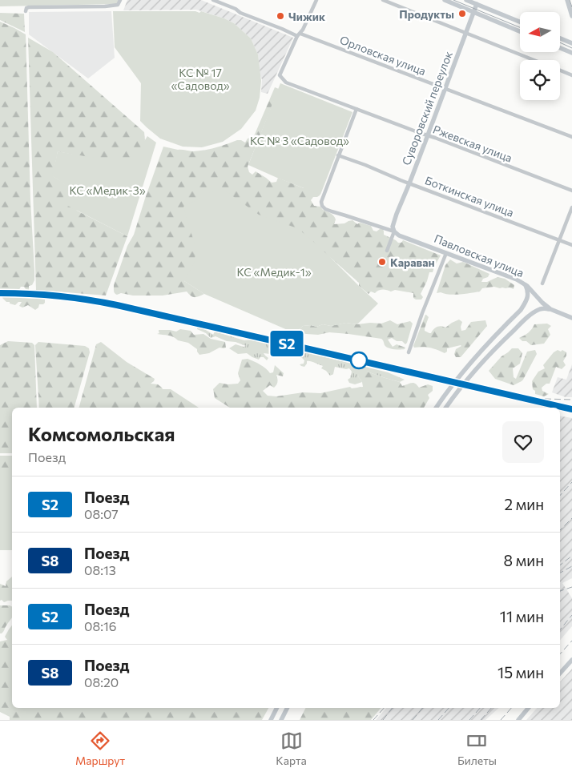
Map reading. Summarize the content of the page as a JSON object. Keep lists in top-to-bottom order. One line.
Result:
{"streets":{"main road":["Суворовский переулок","Павловская улица"],"street":["Орловская улица","Ржевская улица","Боткинская улица"]},"crossings":[["Орловская улица","Суворовский переулок"],["Орловская улица","Ржевская улица"],["Суворовский переулок","Ржевская улица"],["Суворовский переулок","Боткинская улица"],["Суворовский переулок","Павловская улица"],["Боткинская улица","Павловская улица"]],"parks":["КС № 17 «Садовод»","КС № 3 «Садовод»","КС «Медик-3»","КС «Медик-1»"],"places":["Продукты","Чижик","Караван"],"north":"left","page":{"on_map":"S2","heading":["Комсомольская","Поезд"],"list":[{"mark":"S2","name":"Поезд","note":"08:07","value":"2 мин"},{"mark":"S8","name":"Поезд","note":"08:13","value":"8 мин"},{"mark":"S2","name":"Поезд","note":"08:16","value":"11 мин"},{"mark":"S8","name":"Поезд","note":"08:20","value":"15 мин"}],"tabs":["Маршрут","Карта","Билеты"]}}
